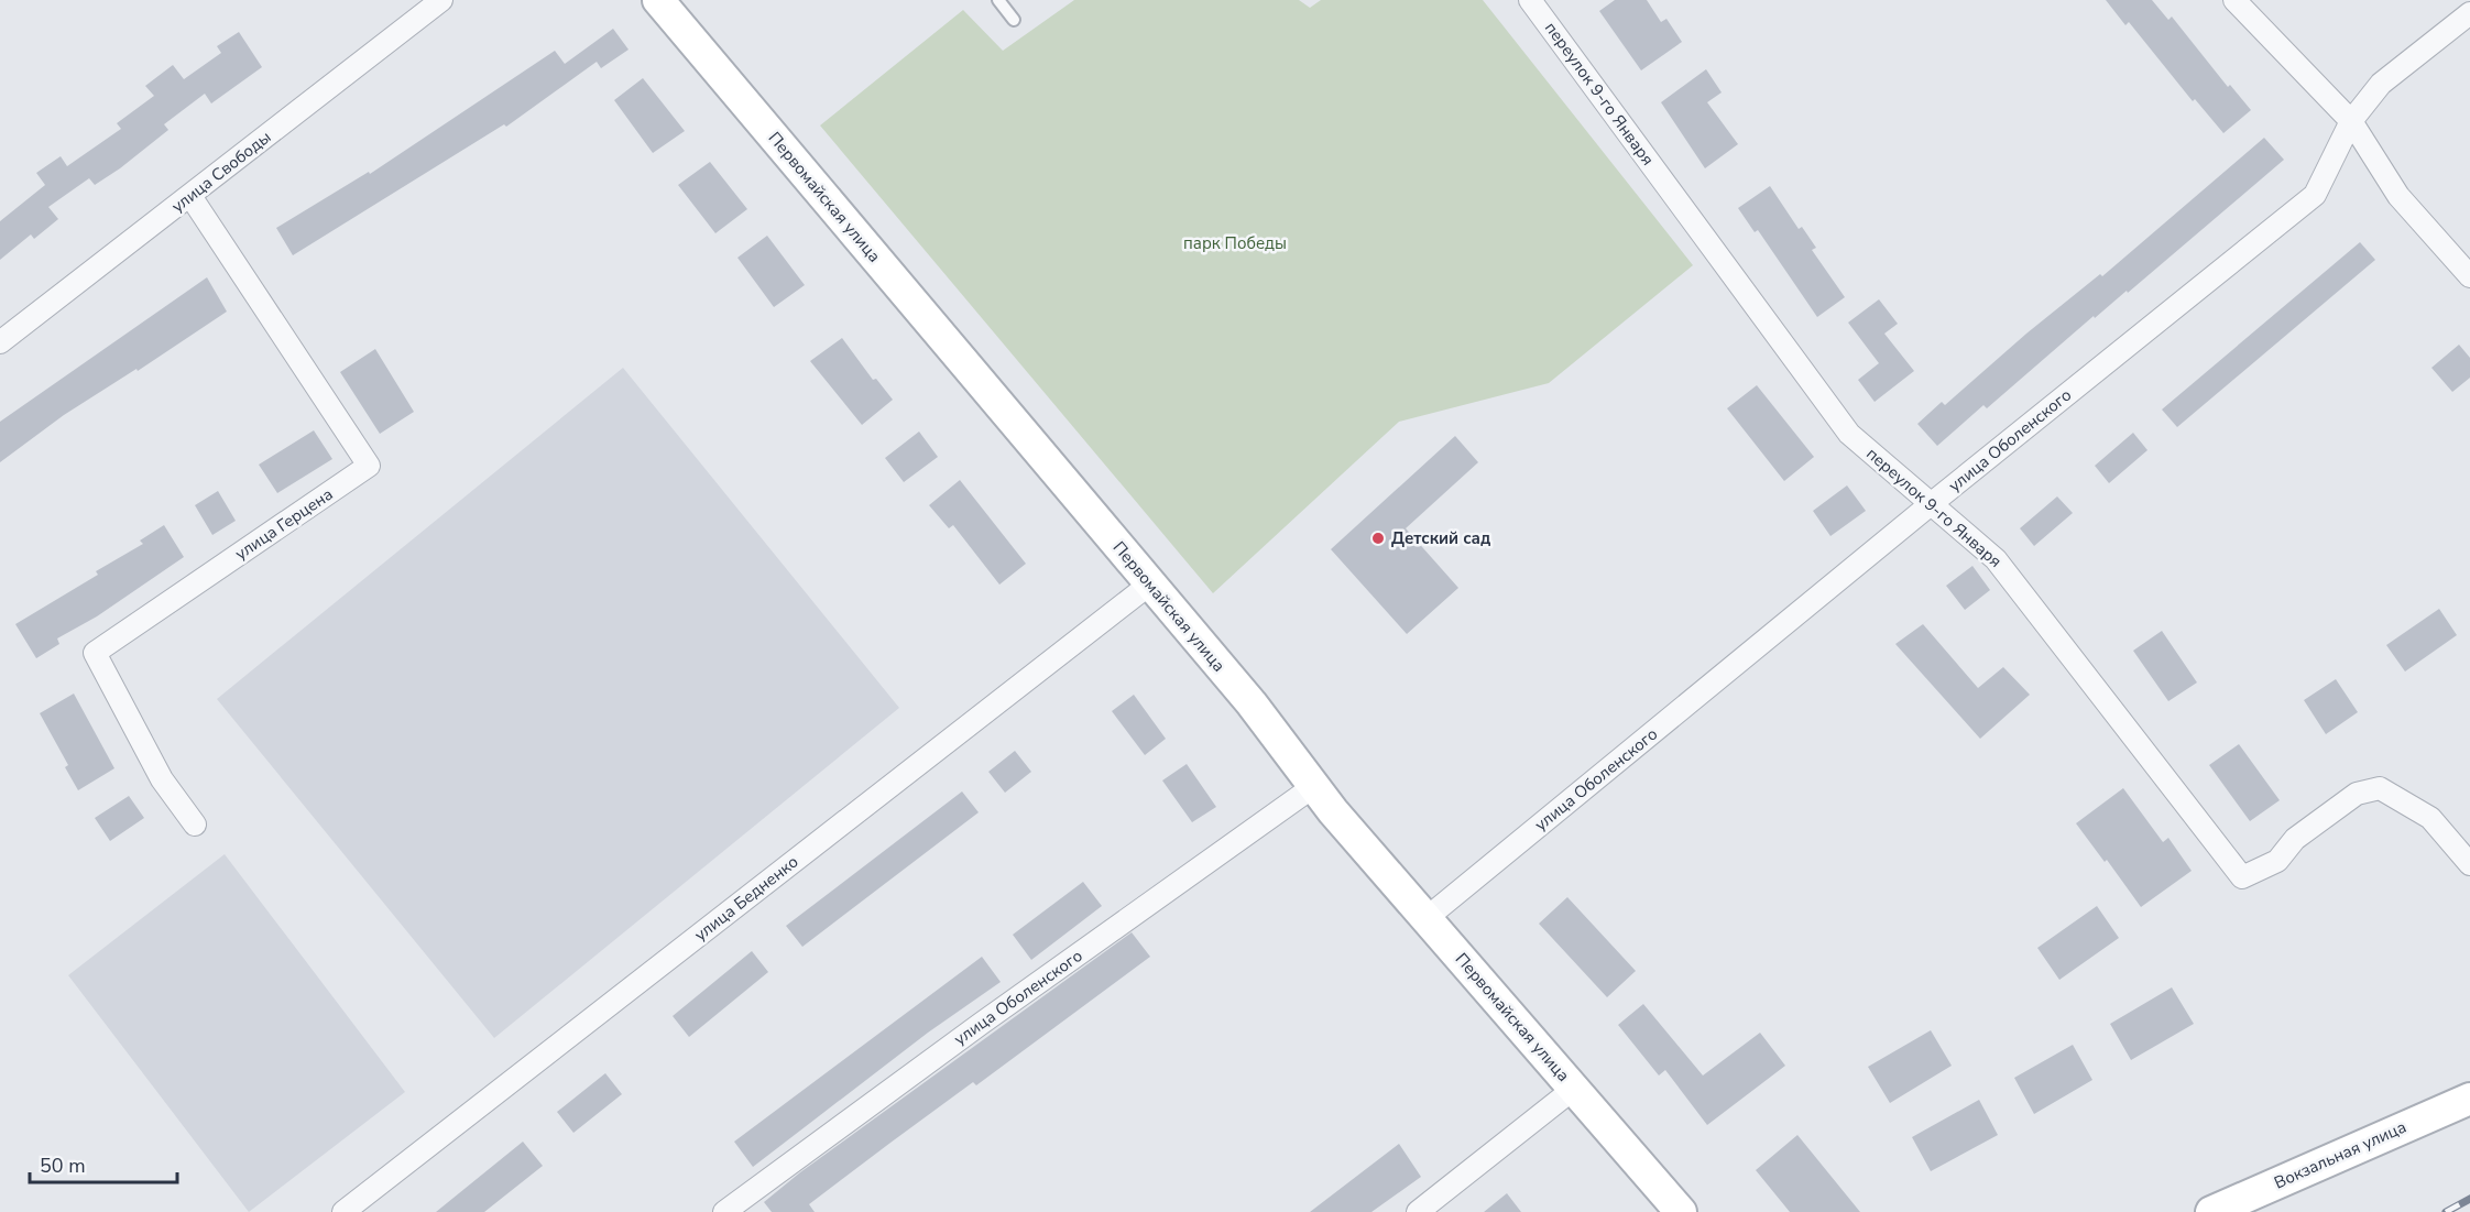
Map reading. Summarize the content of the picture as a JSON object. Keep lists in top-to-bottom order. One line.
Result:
{"streets":{"main road":["Первомайская улица","Вокзальная улица"],"street":["переулок 9-го Января","улица Свободы","улица Оболенского","улица Герцена","улица Бедненко"]},"crossings":[["переулок 9-го Января","улица Оболенского"],["улица Свободы","улица Герцена"],["Первомайская улица","улица Оболенского"],["Первомайская улица","улица Бедненко"]],"parks":["парк Победы"],"places":["Детский сад"],"scale_bar":"50 m"}
